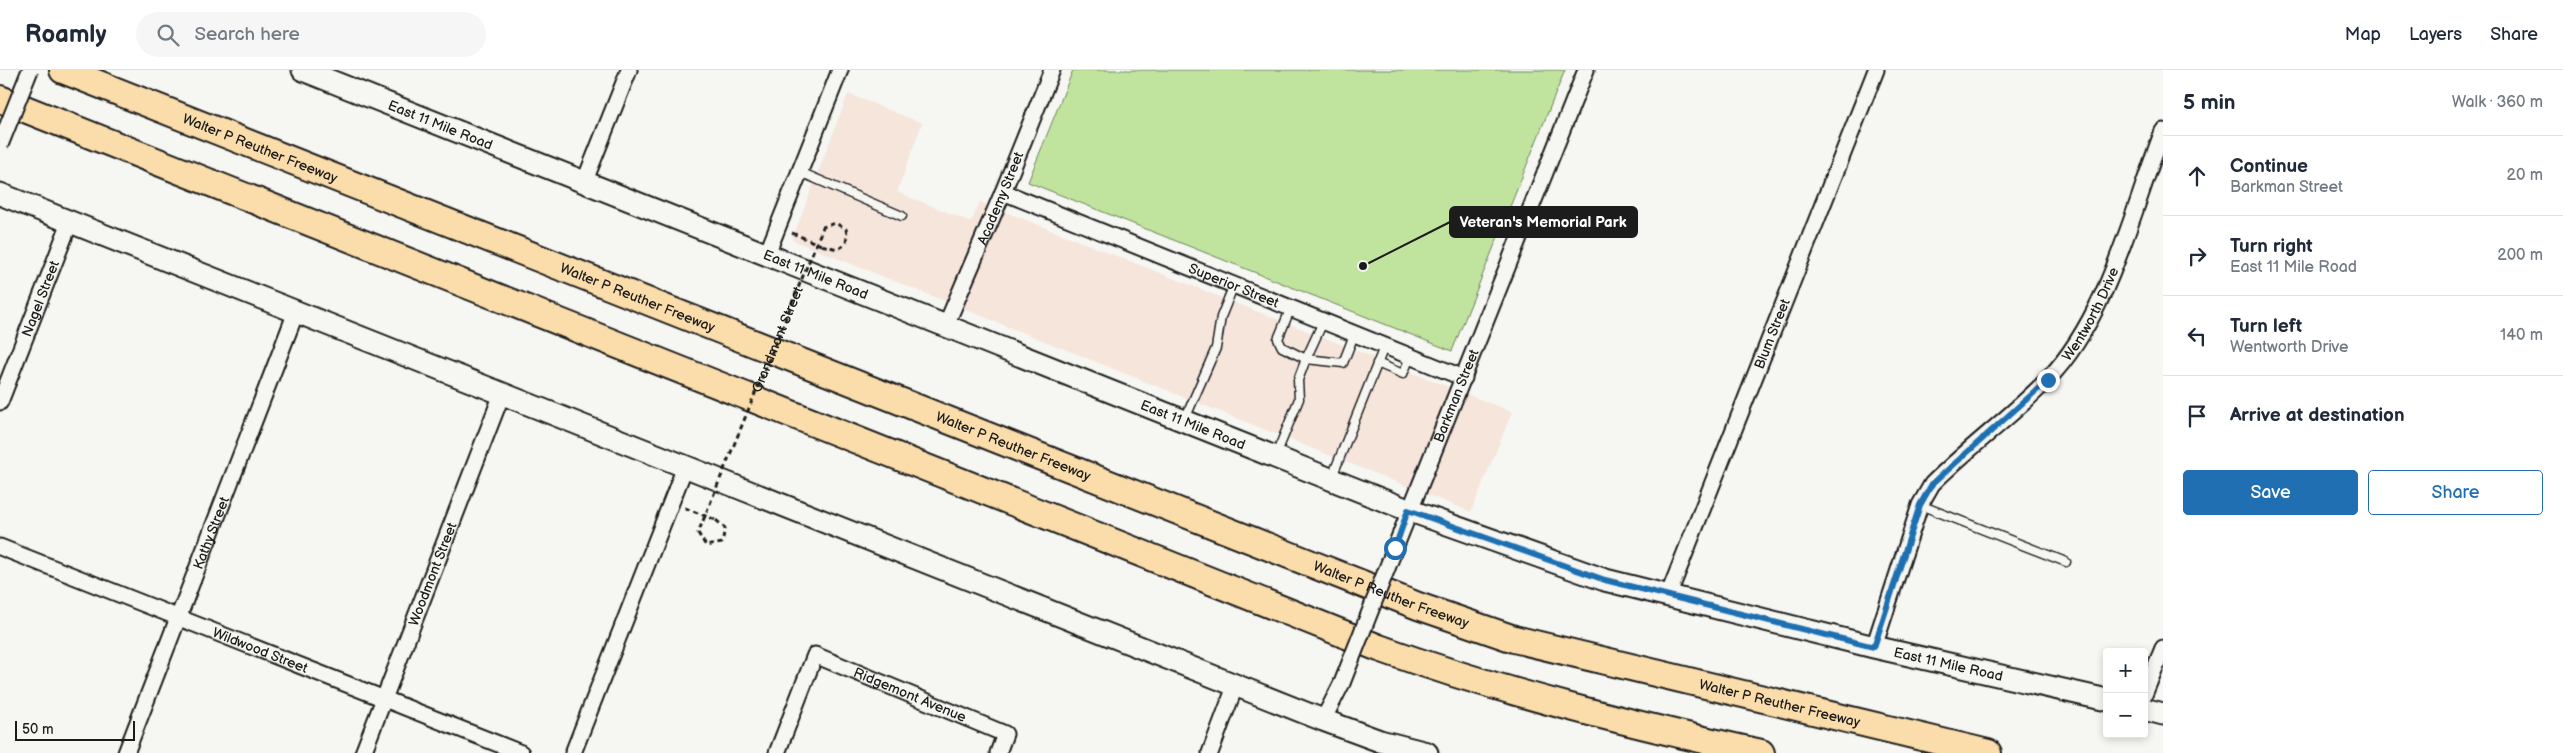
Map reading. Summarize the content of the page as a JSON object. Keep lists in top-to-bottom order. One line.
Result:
{"streets":{"highway":["Walter P Reuther Freeway"],"main road":["East 11 Mile Road"],"street":["Academy Street","Superior Street","Nagel Street","Wentworth Drive","Blum Street","Barkman Street","Kathy Street","Woodmont Street","Wildwood Street","Ridgemont Avenue"],"path":["Grandmont Street"]},"crossings":[["East 11 Mile Road","Academy Street"],["East 11 Mile Road","Wentworth Drive"],["East 11 Mile Road","Blum Street"],["East 11 Mile Road","Barkman Street"],["Academy Street","Superior Street"],["Superior Street","Barkman Street"],["Kathy Street","Wildwood Street"],["Woodmont Street","Wildwood Street"]],"places":["Veteran's Memorial Park"],"scale_bar":"50 m","page":{"header":"Roamly","search":"Search here","nav":["Map","Layers","Share"],"heading":["5 min","Walk · 360 m"],"list":[["Continue","Barkman Street","20 m"],["Turn right","East 11 Mile Road","200 m"],["Turn left","Wentworth Drive","140 m"],"Arrive at destination"],"buttons":["Save","Share"],"map_buttons":["+","−"],"scale":"50 m"}}
